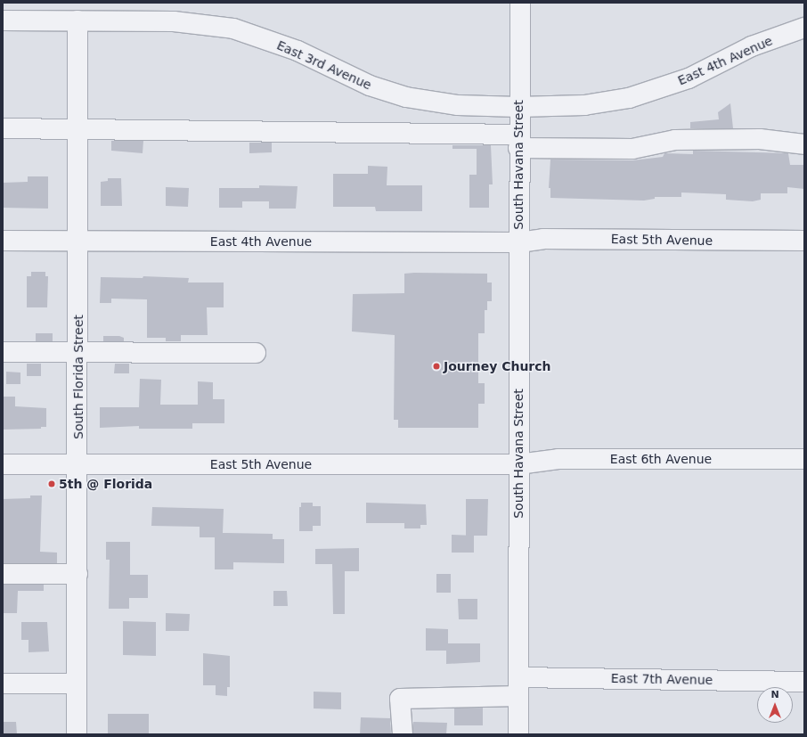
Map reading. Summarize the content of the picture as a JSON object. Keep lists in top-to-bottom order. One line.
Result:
{"streets":{"street":["East 4th Avenue","East 3rd Avenue","South Havana Street","East 5th Avenue","South Florida Street","East 6th Avenue","East 7th Avenue"]},"crossings":[["East 4th Avenue","East 3rd Avenue"],["East 4th Avenue","South Havana Street"],["East 4th Avenue","East 5th Avenue"],["East 4th Avenue","South Florida Street"],["East 3rd Avenue","South Havana Street"],["East 3rd Avenue","South Florida Street"],["South Havana Street","East 5th Avenue"],["South Havana Street","East 6th Avenue"],["South Havana Street","East 7th Avenue"],["East 5th Avenue","South Florida Street"],["East 5th Avenue","East 6th Avenue"]],"places":["Journey Church","5th @ Florida"],"north":"top"}
